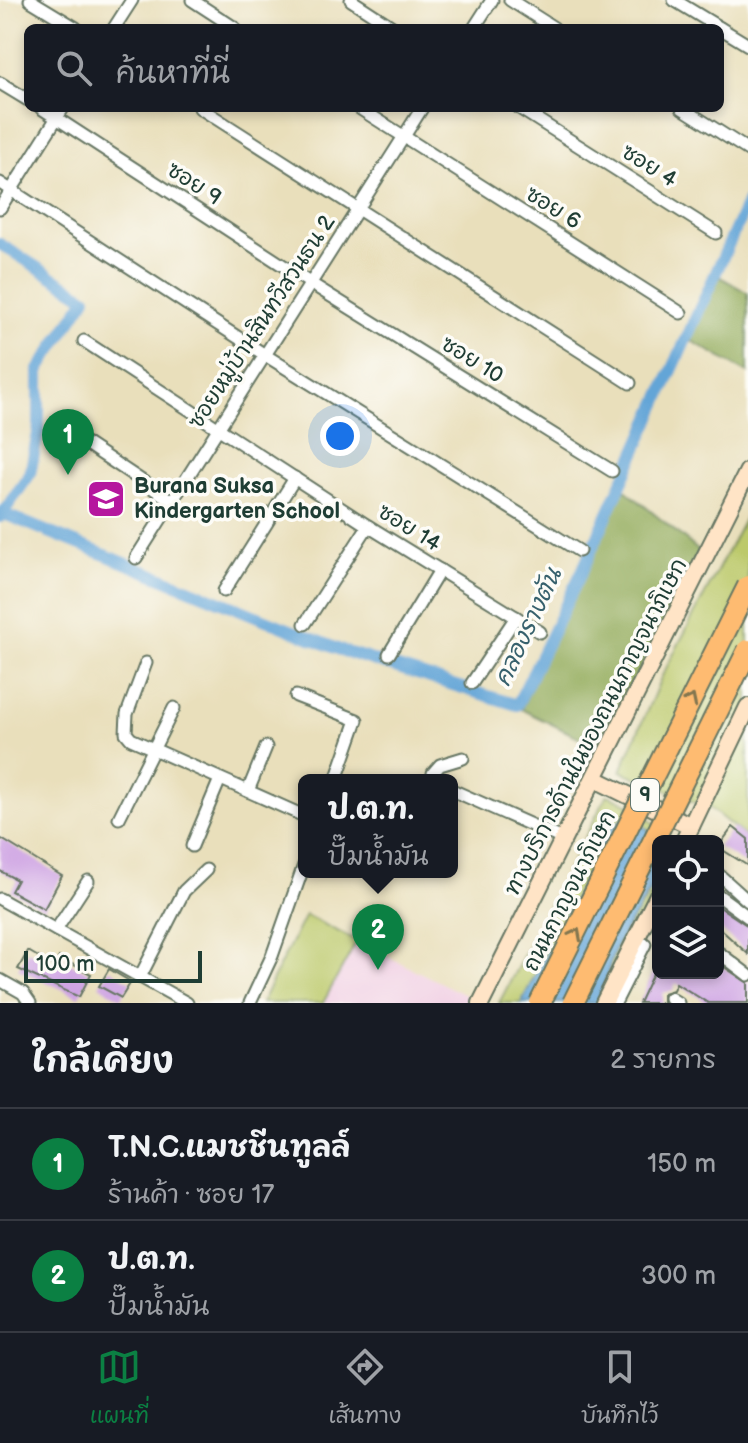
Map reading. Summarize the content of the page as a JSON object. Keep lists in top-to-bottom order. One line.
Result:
{"streets":{"highway":["9","ถนนกาญจนาภิเษก"],"main road":["ทางบริการด้านในของถนนกาญจนาภิเษก"],"street":["ซอย 4","ซอย 9","ซอย 6","ซอยหมู่บ้านสินทวีสวนธน 2","ซอย 10","ซอย 14"]},"crossings":[["ซอย 9","ซอยหมู่บ้านสินทวีสวนธน 2"],["ซอย 9","ซอย 10"],["ซอย 6","ซอยหมู่บ้านสินทวีสวนธน 2"],["ซอยหมู่บ้านสินทวีสวนธน 2","ซอย 10"],["ซอยหมู่บ้านสินทวีสวนธน 2","ซอย 14"]],"water":["คลองรางตัน"],"places":{"school or university":["Burana Suksa Kindergarten School"]},"scale_bar":"100 m","page":{"search":"ค้นหาที่นี่","pins":["1","2"],"popup":["ป.ต.ท.","ปั๊มน้ำมัน"],"scale":"100 m","heading":["ใกล้เคียง","2 รายการ"],"list":[{"mark":"1","name":"T.N.C.แมชชีนทูลล์","note":"ร้านค้า · ซอย 17","value":"150 m"},{"mark":"2","name":"ป.ต.ท.","note":"ปั๊มน้ำมัน","value":"300 m"}],"nav":["แผนที่","เส้นทาง","บันทึกไว้"]}}
